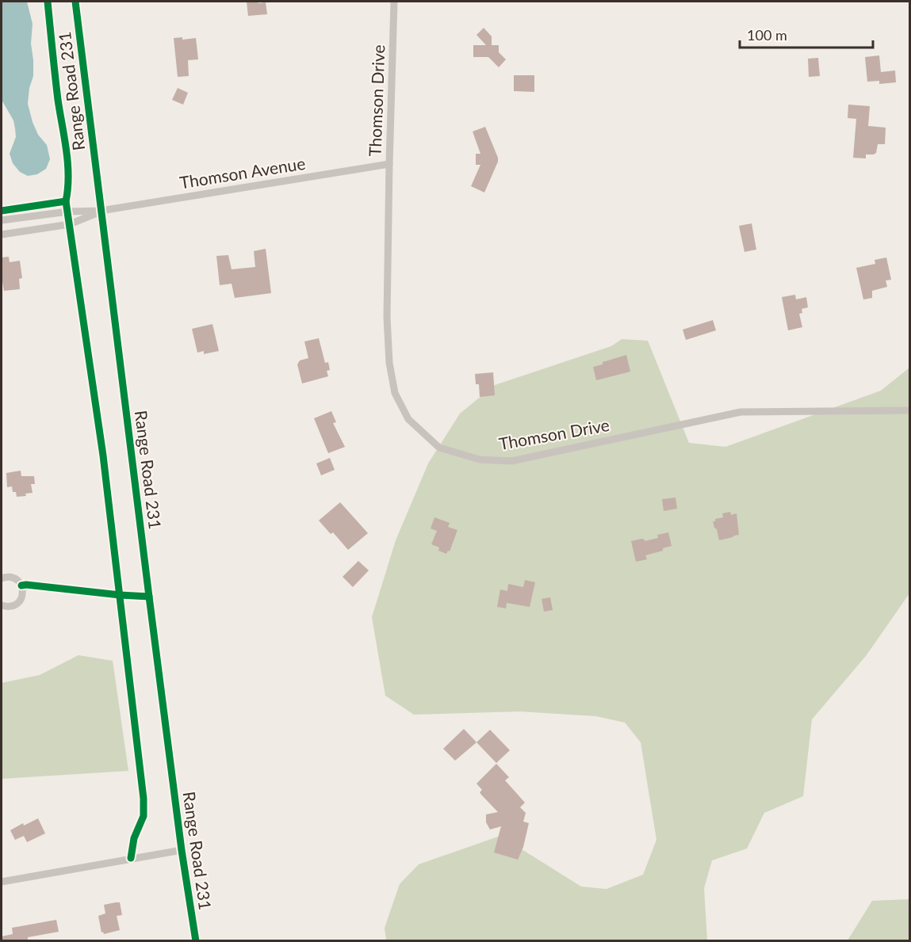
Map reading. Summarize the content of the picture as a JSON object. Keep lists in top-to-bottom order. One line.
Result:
{"streets":{"street":["Range Road 231","Thomson Drive","Thomson Avenue"]},"crossings":[["Range Road 231","Thomson Avenue"],["Thomson Drive","Thomson Avenue"]],"scale_bar":"100 m"}
